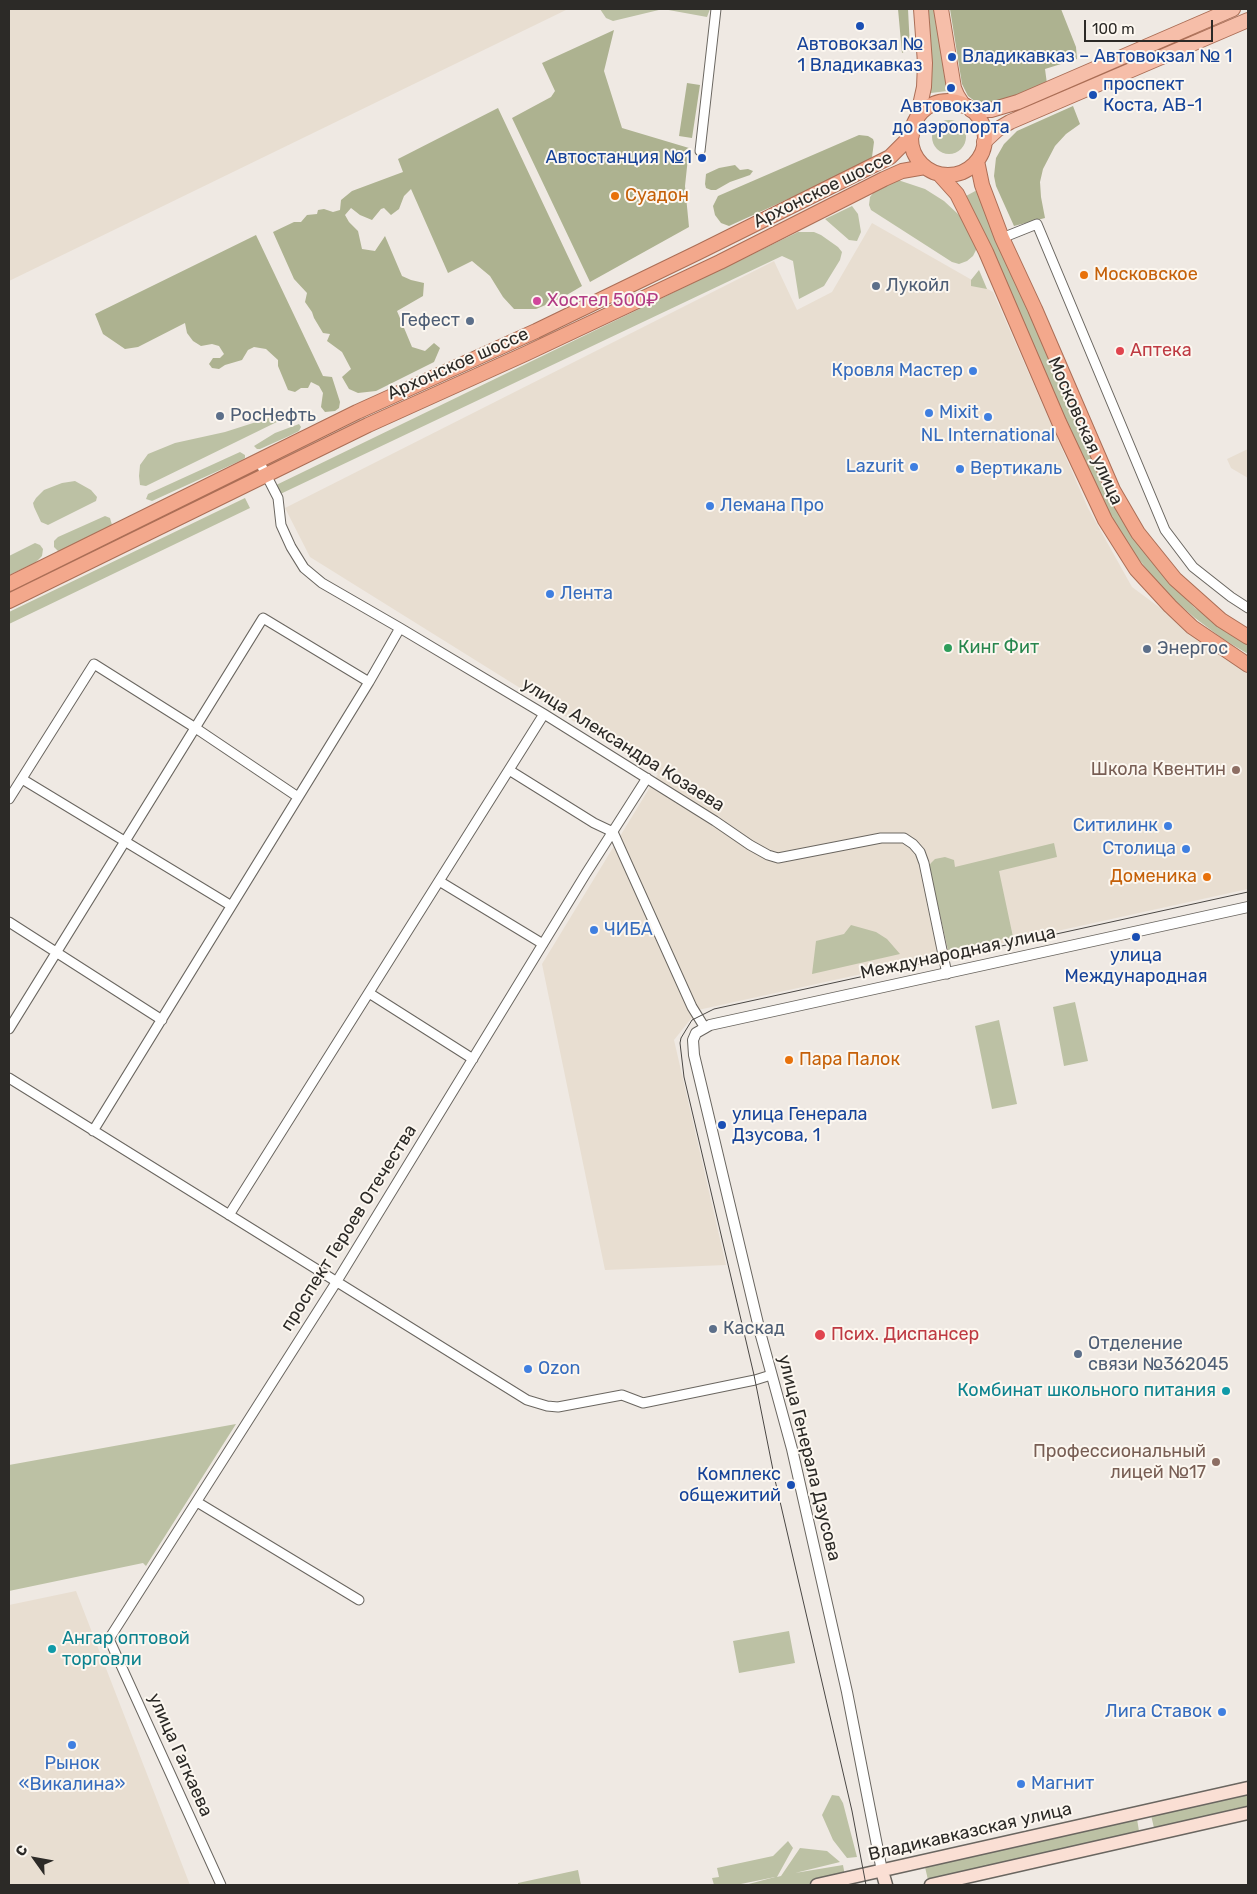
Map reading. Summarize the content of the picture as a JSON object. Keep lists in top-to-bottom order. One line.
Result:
{"streets":{"highway":["Архонское шоссе","Московская улица"],"main road":["улица Генерала Дзусова","Владикавказская улица"],"street":["улица Александра Козаева","Международная улица","проспект Героев Отечества","улица Гагкаева"]},"crossings":[["Архонское шоссе","Московская улица"],["Архонское шоссе","улица Александра Козаева"],["улица Александра Козаева","Международная улица"],["улица Александра Козаева","проспект Героев Отечества"],["Международная улица","улица Генерала Дзусова"],["проспект Героев Отечества","улица Гагкаева"],["улица Генерала Дзусова","Владикавказская улица"]],"places":["Автовокзал № 1 Владикавказ","Владикавказ – Автовокзал № 1","Автовокзал до аэропорта","проспект Коста, АВ-1","Автостанция №1","Суадон","Московское","Лукойл","Хостел 500₽","Гефест","Аптека","Кровля Мастер","Mixit","РосНефть","NL International","Lazurit","Вертикаль","Лемана Про","Лента","Кинг Фит","Энергос","Школа Квентин","Ситилинк","Столица","Доменика","ЧИБА","улица Международная","Пара Палок","улица Генерала Дзусова, 1","Каскад","Псих. Диспансер","Отделение связи №362045","Ozon","Комбинат школьного питания","Профессиональный лицей №17","Комплекс общежитий","Ангар оптовой торговли","Лига Ставок","Рынок «Викалина»","Магнит"],"scale_bar":"100 m","north":"top left"}
